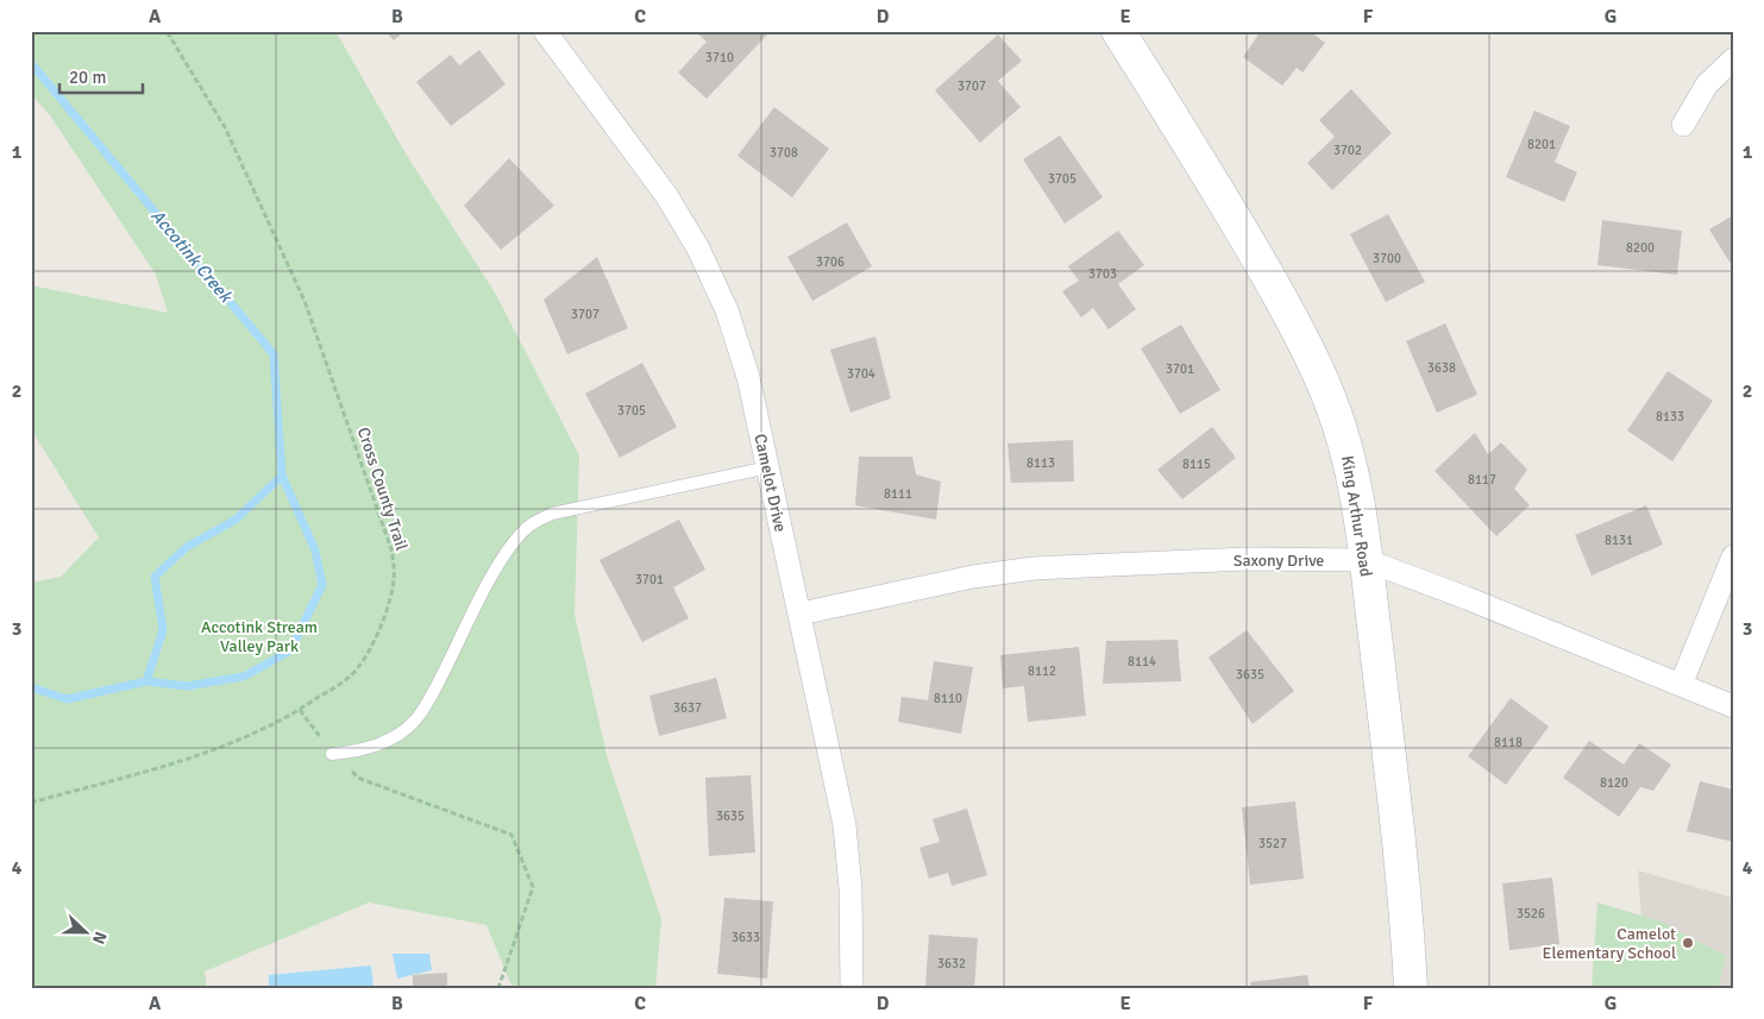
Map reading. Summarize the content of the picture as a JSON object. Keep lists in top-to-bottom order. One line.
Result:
{"streets":{"street":["Camelot Drive","King Arthur Road","Saxony Drive"],"path":["Cross County Trail"]},"crossings":[["Camelot Drive","Saxony Drive"],["King Arthur Road","Saxony Drive"]],"water":["Accotink Creek"],"parks":["Accotink Stream Valley Park"],"places":["Camelot Elementary School"],"house_numbers":["3710","3707","8201","3702","3708","3705","8200","3700","3706","3703","3707","3638","3701","3704","3705","8133","8113","8115","8117","8111","8131","3701","8114","8112","3635","8110","3637","8118","8120","3635","3527","3526","3633","3632"],"scale_bar":"20 m","north":"right","grid":{"columns":["A","B","C","D","E","F","G"],"rows":["1","2","3","4"]}}
